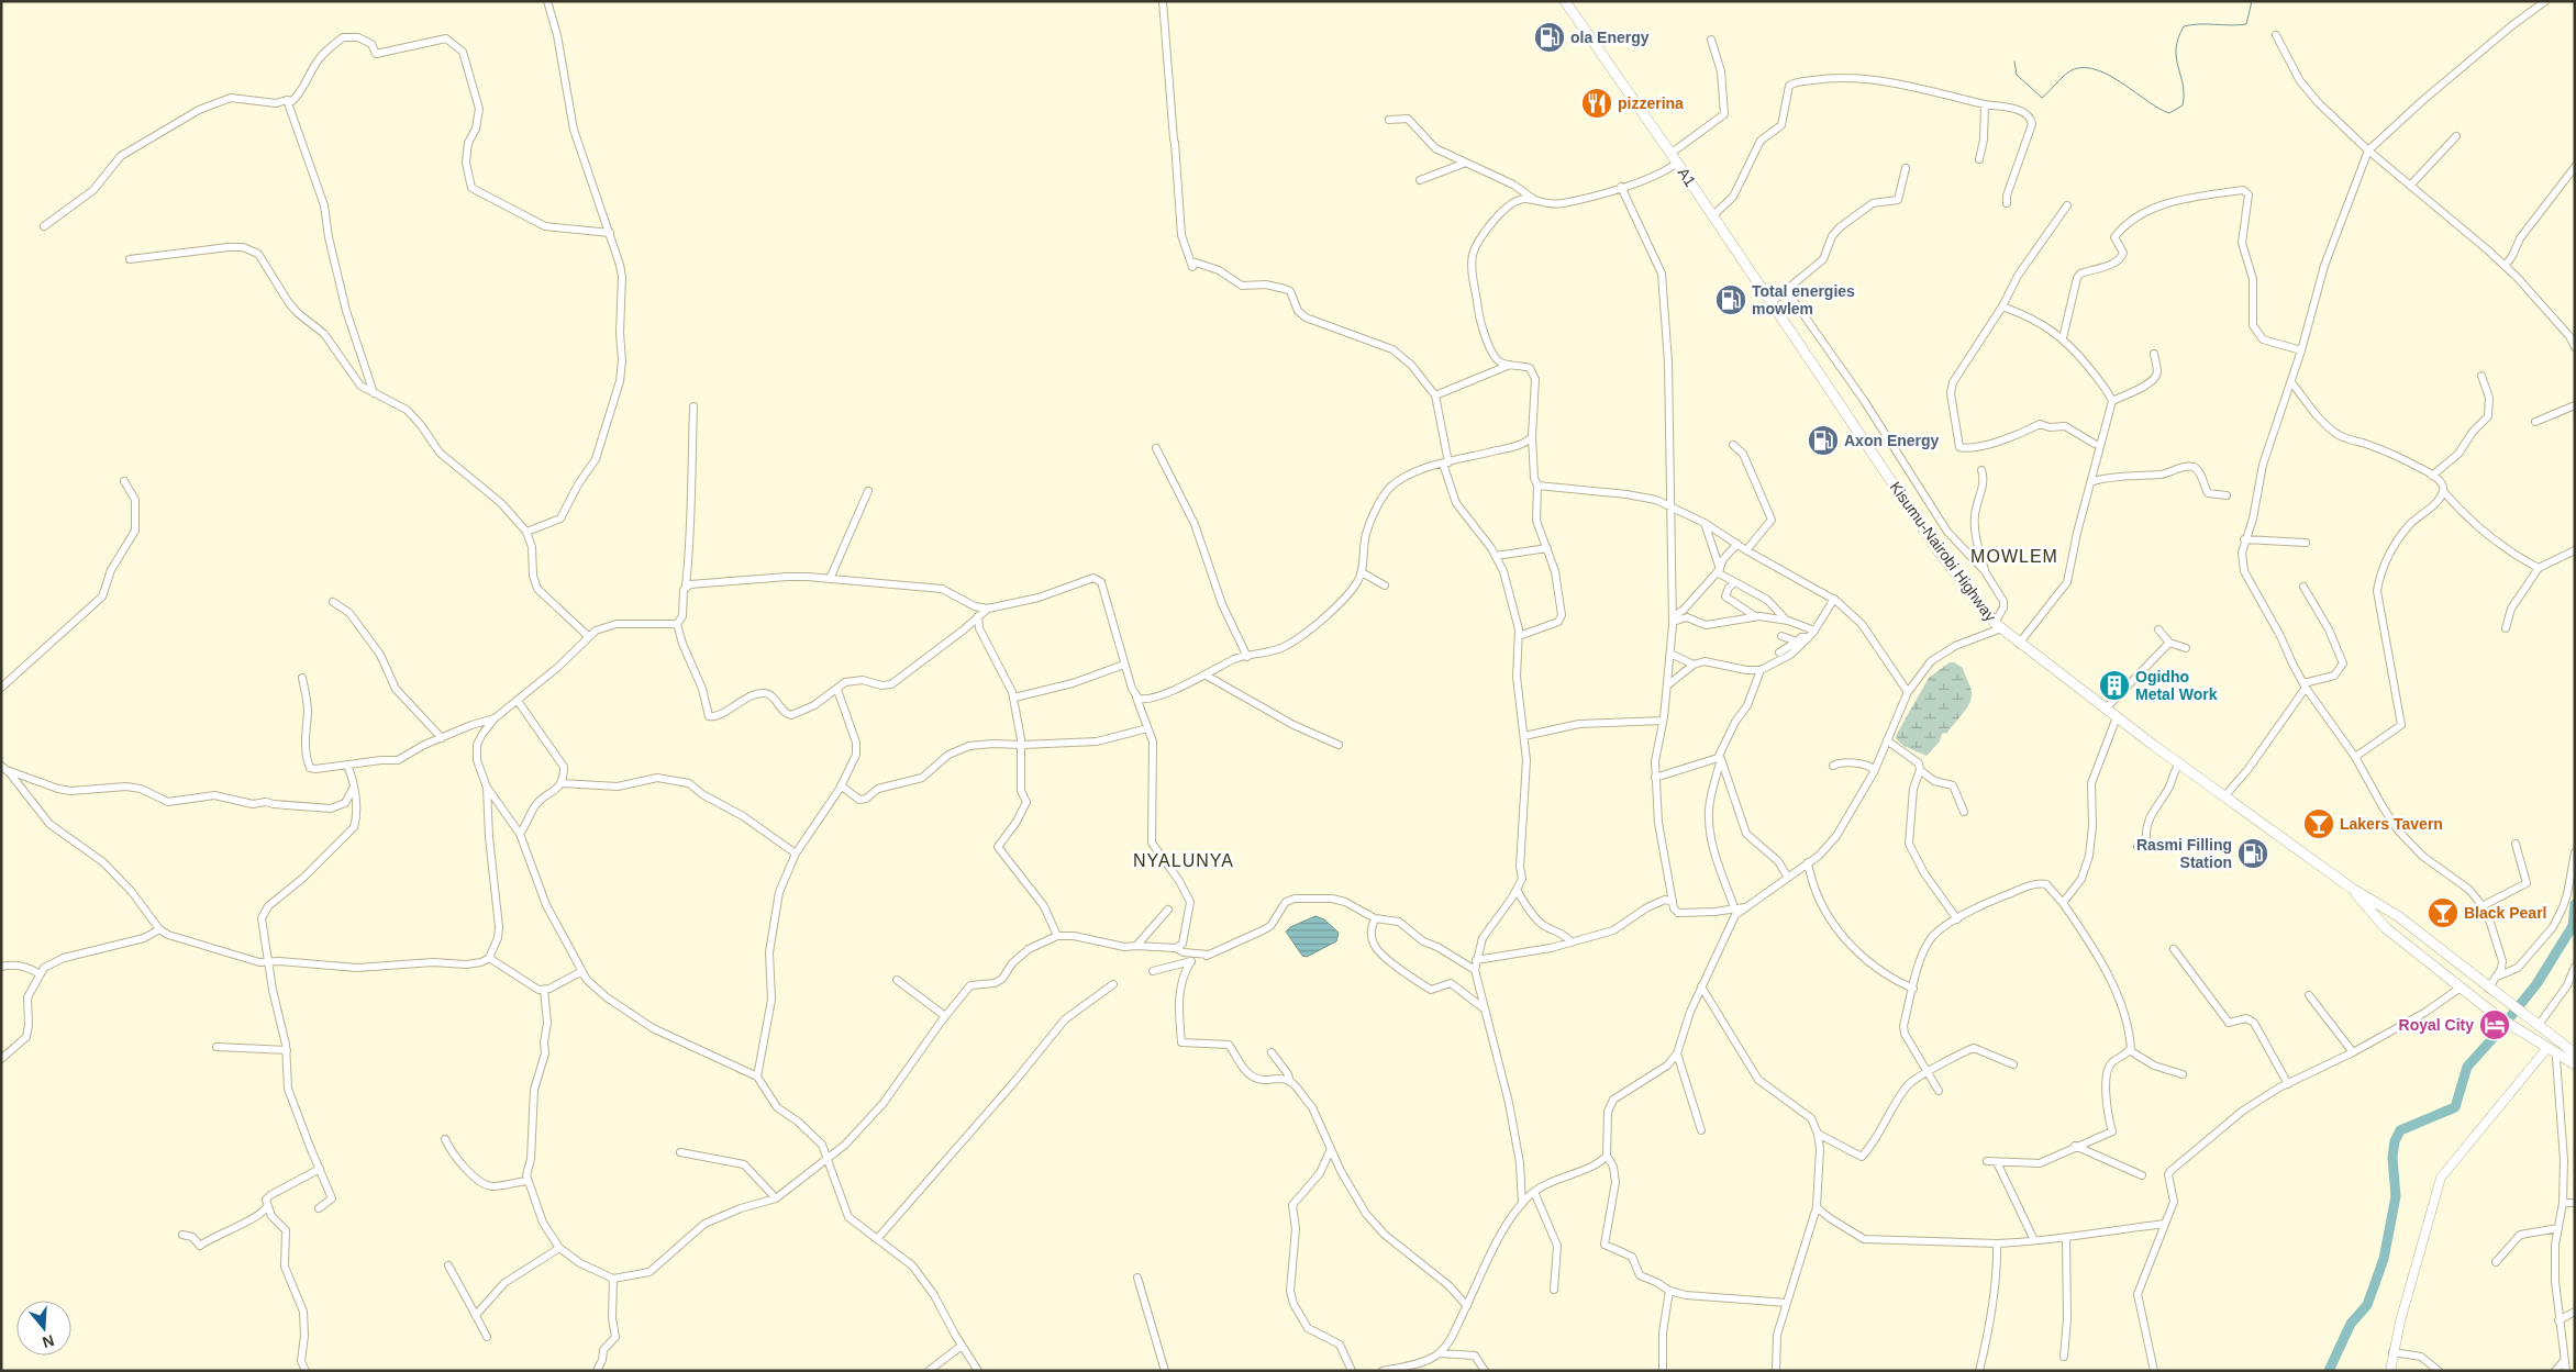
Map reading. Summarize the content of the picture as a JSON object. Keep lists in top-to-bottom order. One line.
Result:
{"streets":{"highway":["A1","Kisumu-Nairobi Highway"]},"crossings":[["A1","Kisumu-Nairobi Highway"]],"districts":["MOWLEM","NYALUNYA"],"places":{"fuel station":["ola Energy","Total energies mowlem","Axon Energy","Rasmi Filling Station"],"restaurant":["pizzerina"],"building":["Ogidho Metal Work"],"bar":["Lakers Tavern","Black Pearl"],"hotel":["Royal City"]},"north":"bottom"}
